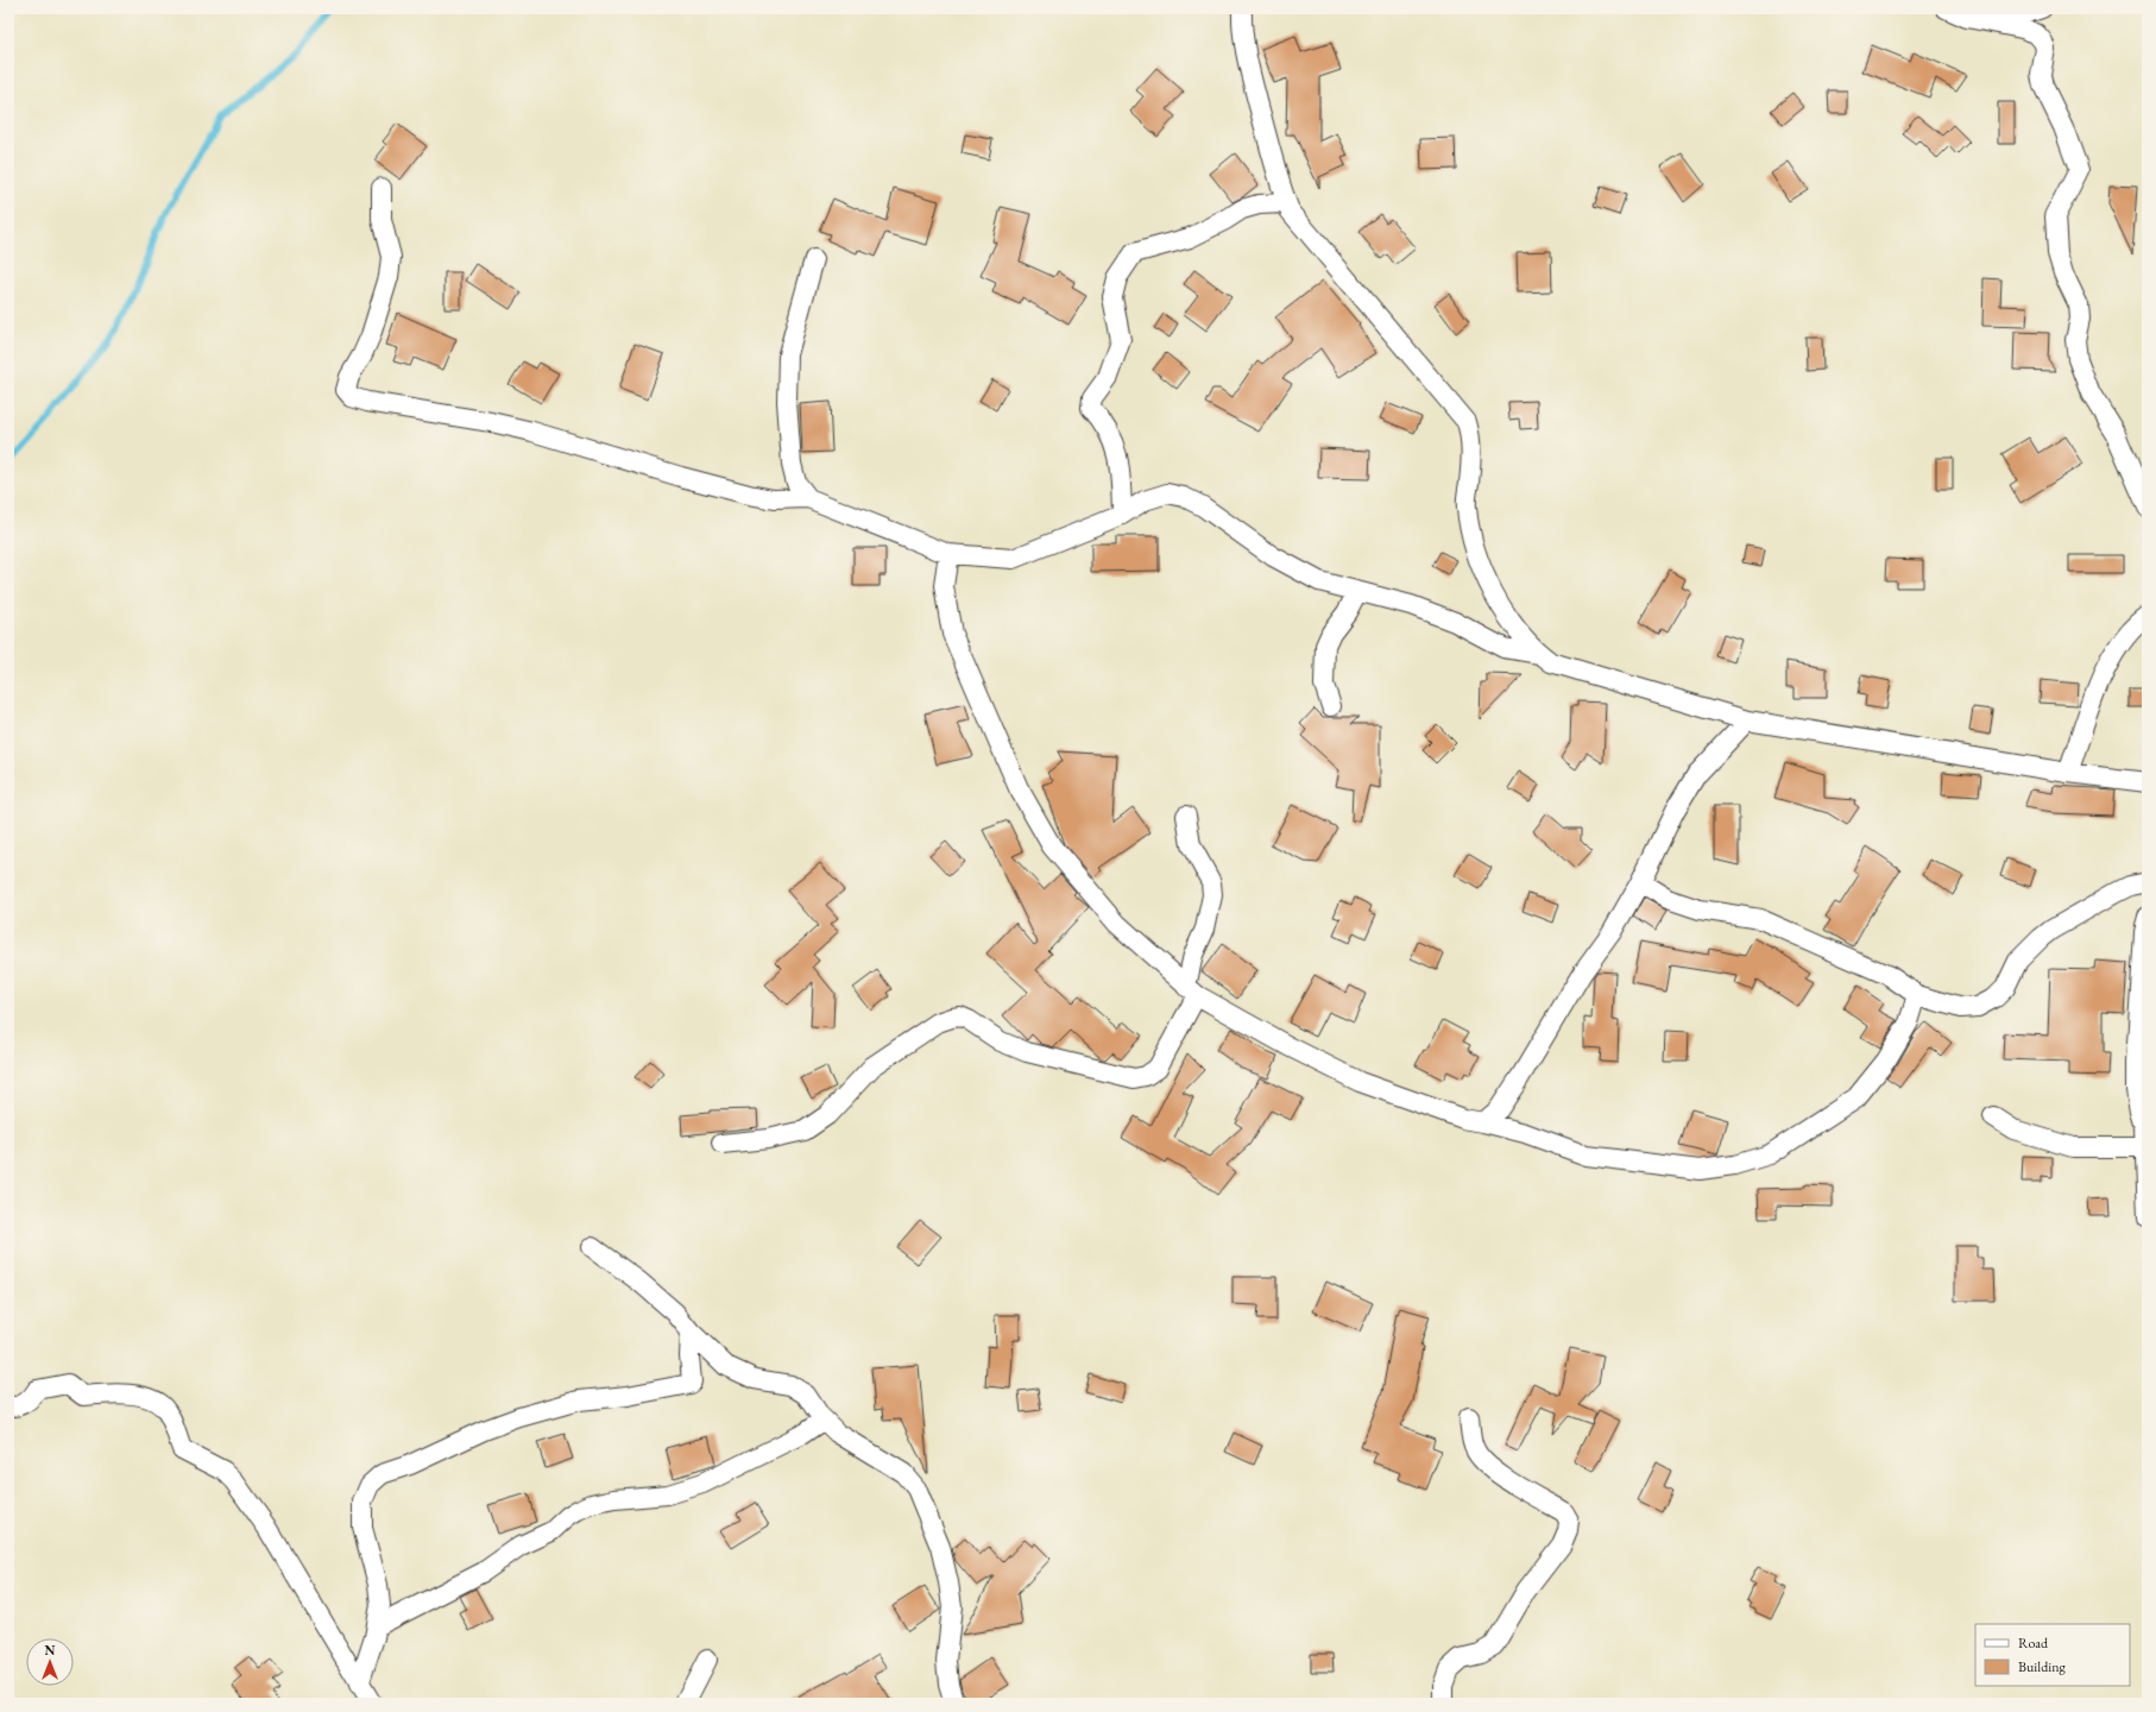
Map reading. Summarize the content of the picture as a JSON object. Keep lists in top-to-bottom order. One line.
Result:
{"legend":["Road","Building"],"north":"top"}
